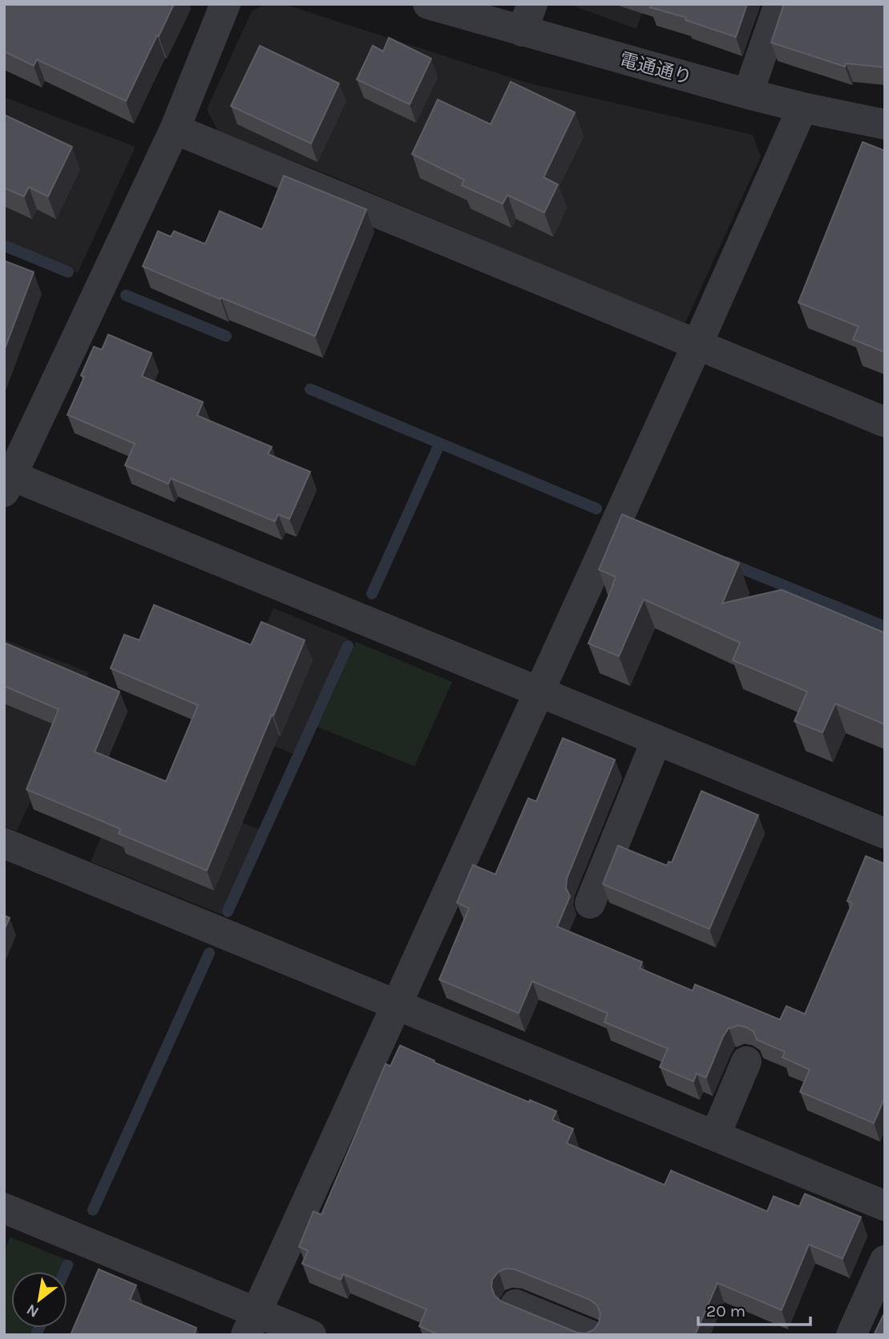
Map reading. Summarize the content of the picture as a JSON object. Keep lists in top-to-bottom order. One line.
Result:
{"streets":{"street":["電通通り"]},"scale_bar":"20 m","north":"bottom left"}
